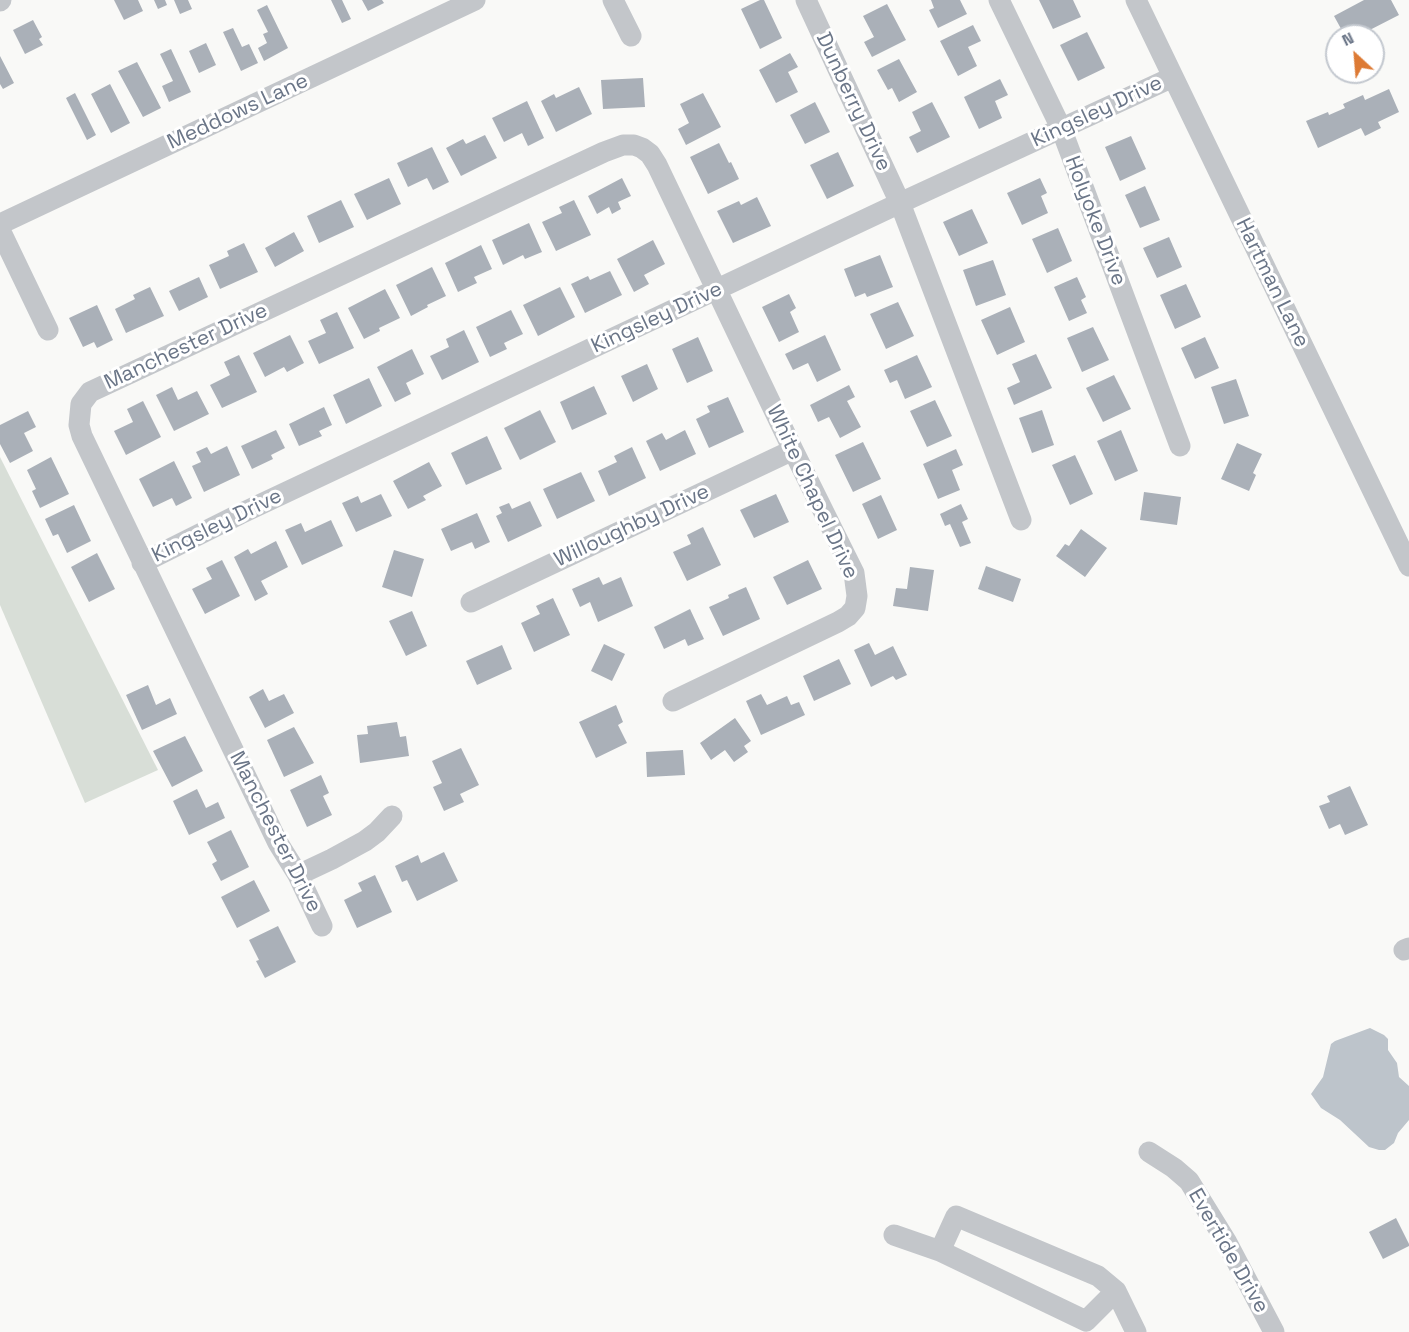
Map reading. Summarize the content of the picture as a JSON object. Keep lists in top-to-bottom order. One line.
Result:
{"streets":{"street":["Dunberry Drive","Meddows Lane","Kingsley Drive","Holyoke Drive","Hartman Lane","Manchester Drive","White Chapel Drive","Willoughby Drive","Evertide Drive"]},"crossings":[["Dunberry Drive","Kingsley Drive"],["Kingsley Drive","Holyoke Drive"],["Kingsley Drive","Hartman Lane"],["Kingsley Drive","Manchester Drive"],["Kingsley Drive","White Chapel Drive"],["Manchester Drive","White Chapel Drive"],["White Chapel Drive","Willoughby Drive"]],"north":"top left"}
